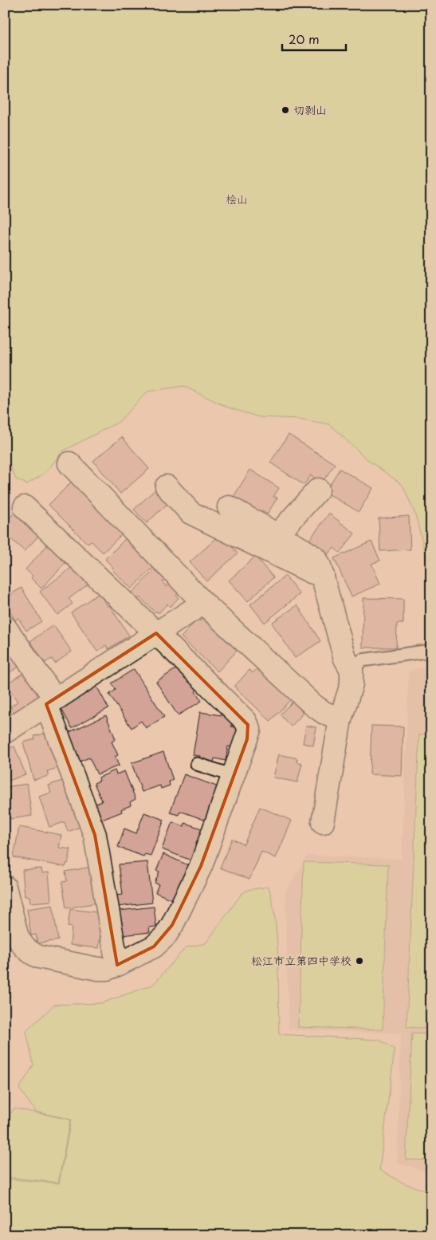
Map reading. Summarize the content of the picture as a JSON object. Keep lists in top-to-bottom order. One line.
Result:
{"parks":["桧山"],"places":["切剥山","松江市立第四中学校"],"scale_bar":"20 m"}
